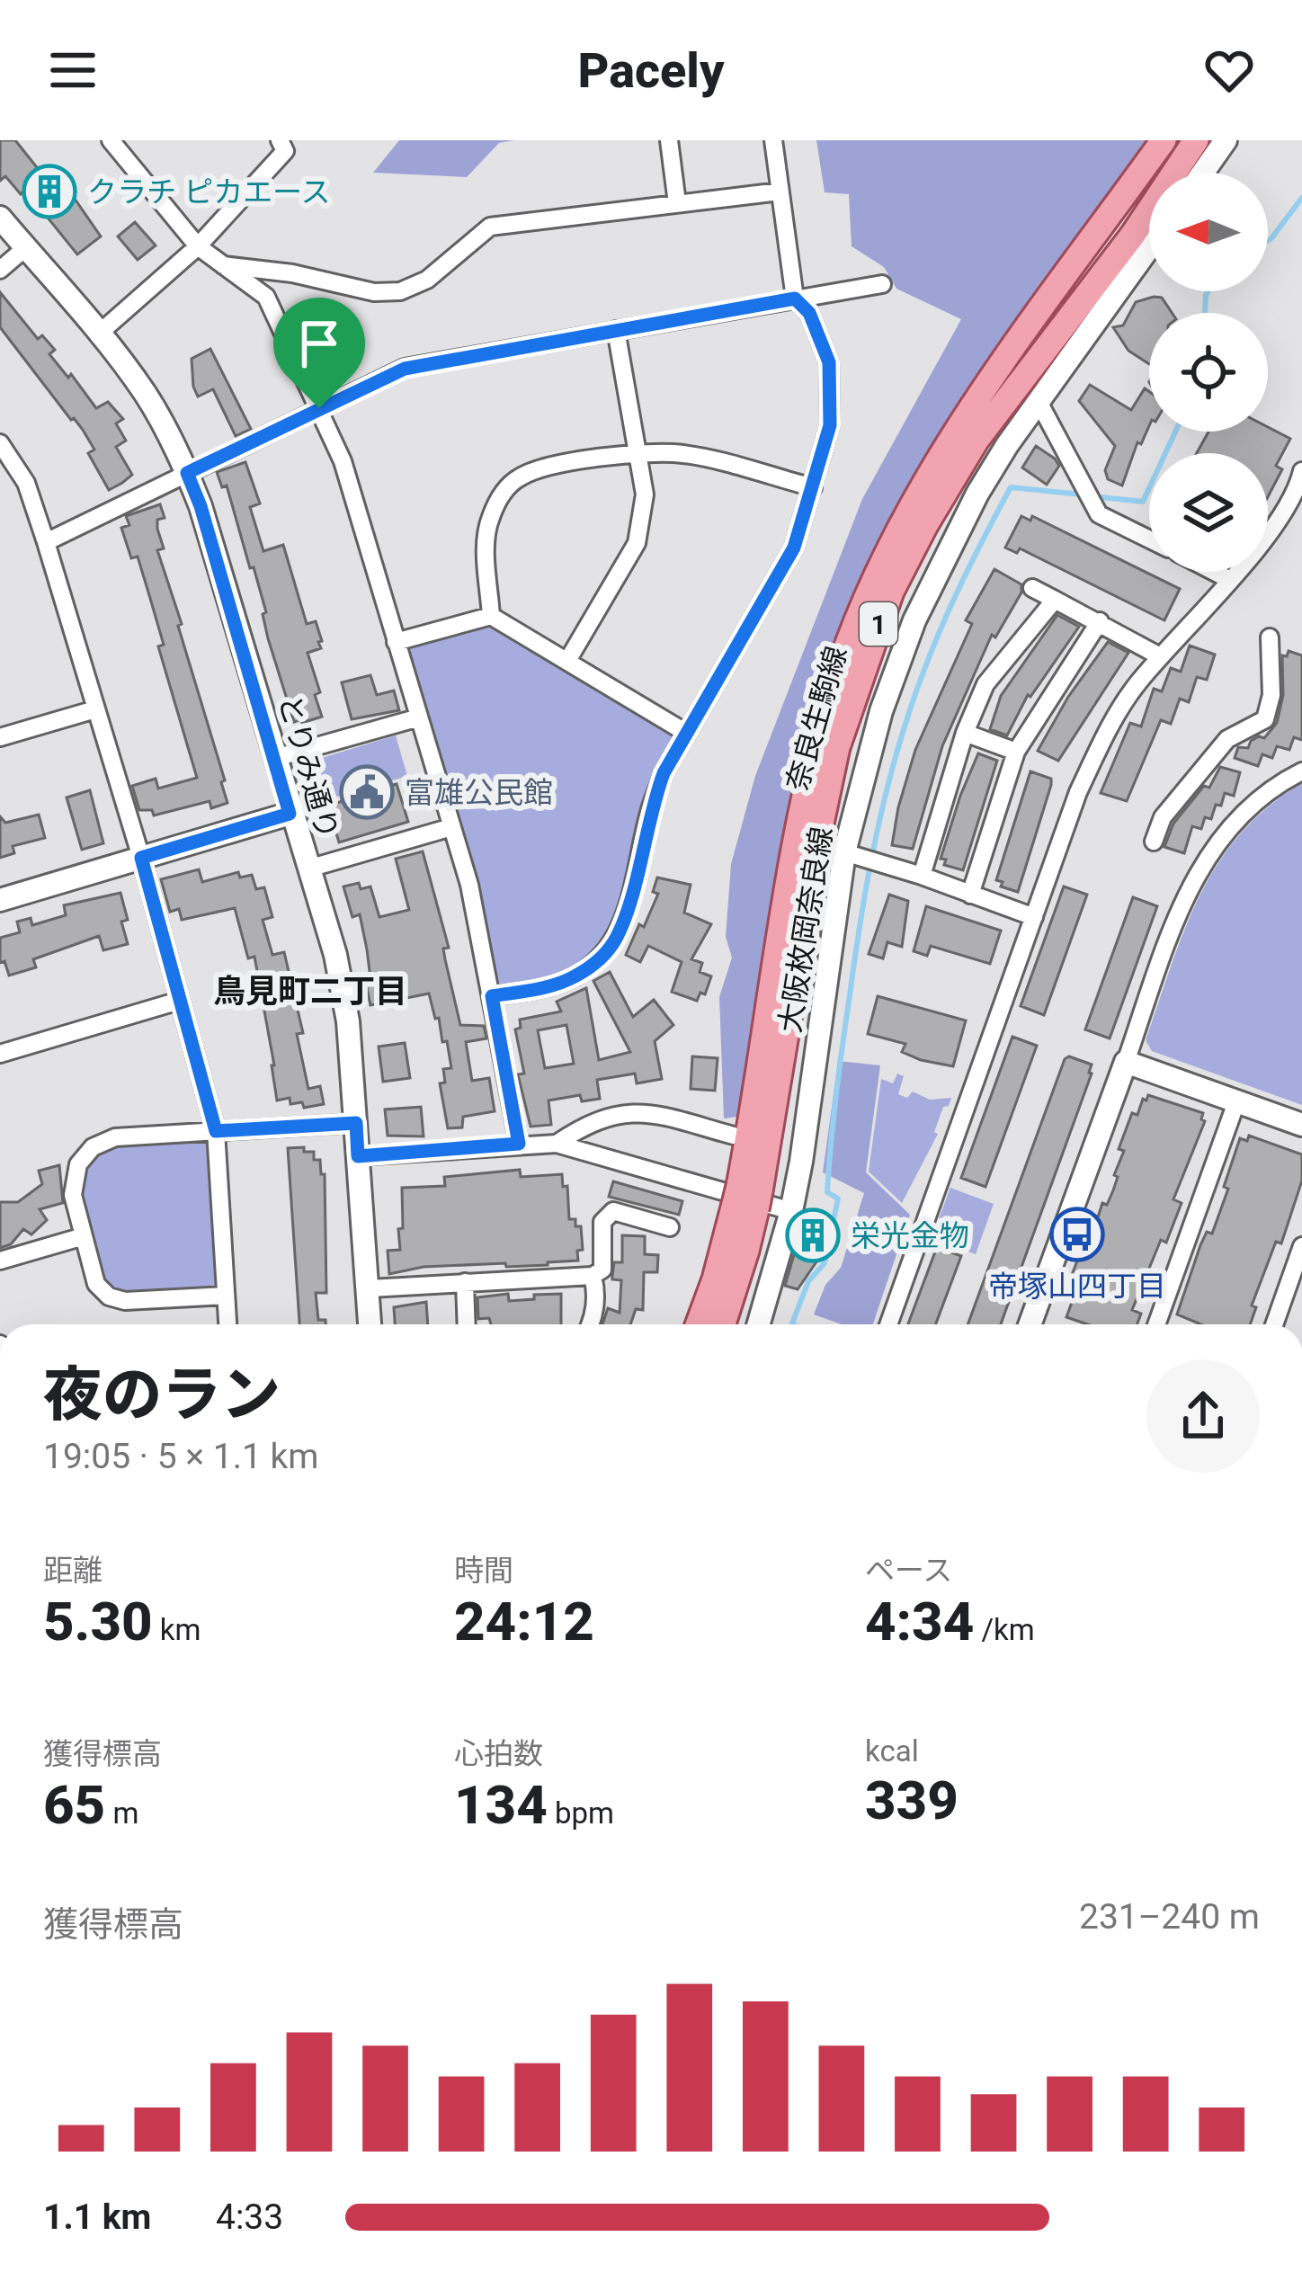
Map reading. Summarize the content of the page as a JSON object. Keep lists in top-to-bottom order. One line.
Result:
{"streets":{"main road":["1","奈良生駒線"],"street":["とりみ通り","大阪枚岡奈良線"]},"districts":["鳥見町二丁目"],"places":{"building":["クラチ ピカエース","栄光金物"],"public building":["富雄公民館"],"bus stop":["帝塚山四丁目"]},"north":"left","page":{"header":"Pacely","heading":["夜のラン","19:05 · 5 × 1.1 km"],"stats":[["距離","5.30 km"],["時間","24:12"],["ペース","4:34 /km"],["獲得標高","65 m"],["心拍数","134 bpm"],["kcal","339"]],"chart":["獲得標高","231–240 m"],"list":[{"name":"1.1 km","note":"4:33"}]}}
